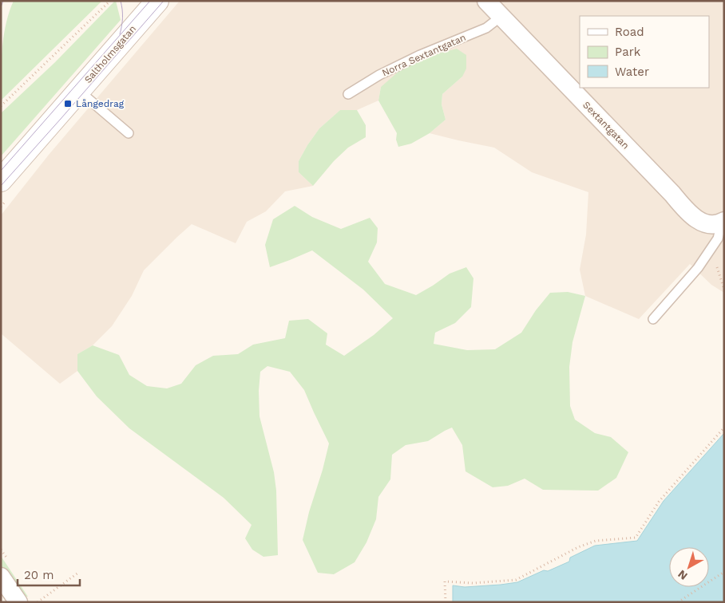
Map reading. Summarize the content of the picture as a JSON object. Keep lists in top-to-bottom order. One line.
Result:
{"streets":{"street":["Saltholmsgatan","Sextantgatan"],"lane":["Norra Sextantgatan"]},"crossings":[["Norra Sextantgatan","Sextantgatan"]],"places":{"transit":["Långedrag"]},"legend":["Road","Park","Water"],"scale_bar":"20 m","north":"bottom left"}
